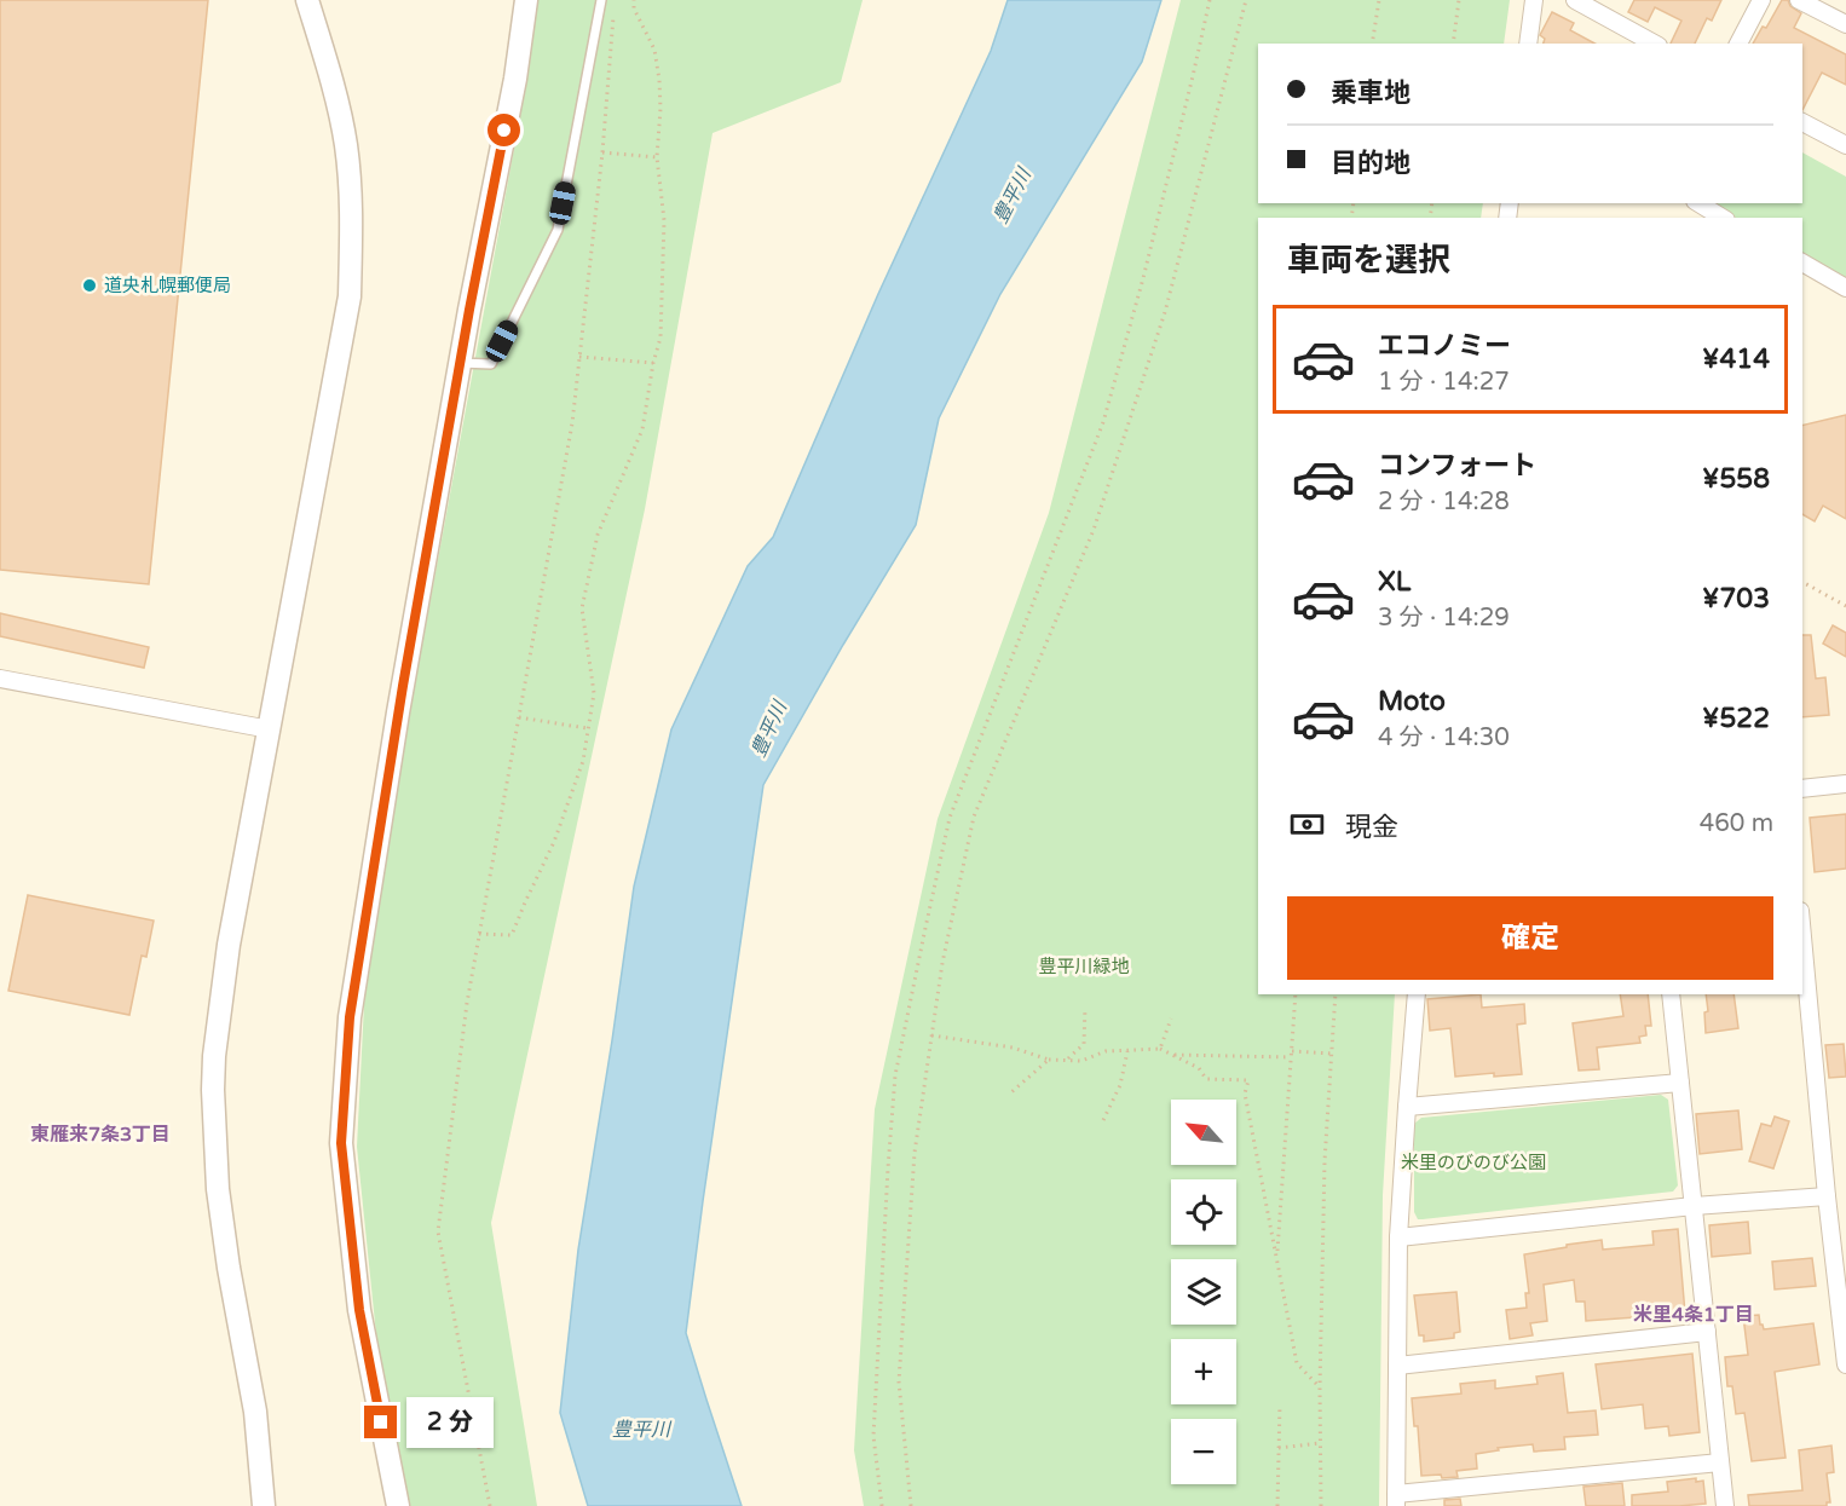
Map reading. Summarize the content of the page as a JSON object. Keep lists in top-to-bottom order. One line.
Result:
{"districts":["東雁来7条3丁目","米里4条1丁目"],"water":["豊平川"],"parks":["豊平川緑地","米里のびのび公園"],"places":["道央札幌郵便局"],"north":"top left","page":{"banner":["乗車地","目的地"],"heading":"車両を選択","list":[{"name":"エコノミー","note":"1 分 · 14:27","value":"¥414"},{"name":"コンフォート","note":"2 分 · 14:28","value":"¥558"},{"name":"XL","note":"3 分 · 14:29","value":"¥703"},{"name":"Moto","note":"4 分 · 14:30","value":"¥522"}],"pay":["現金","460 m"],"buttons":"確定","map_buttons":["+","−"],"bubble":"2 分"}}
